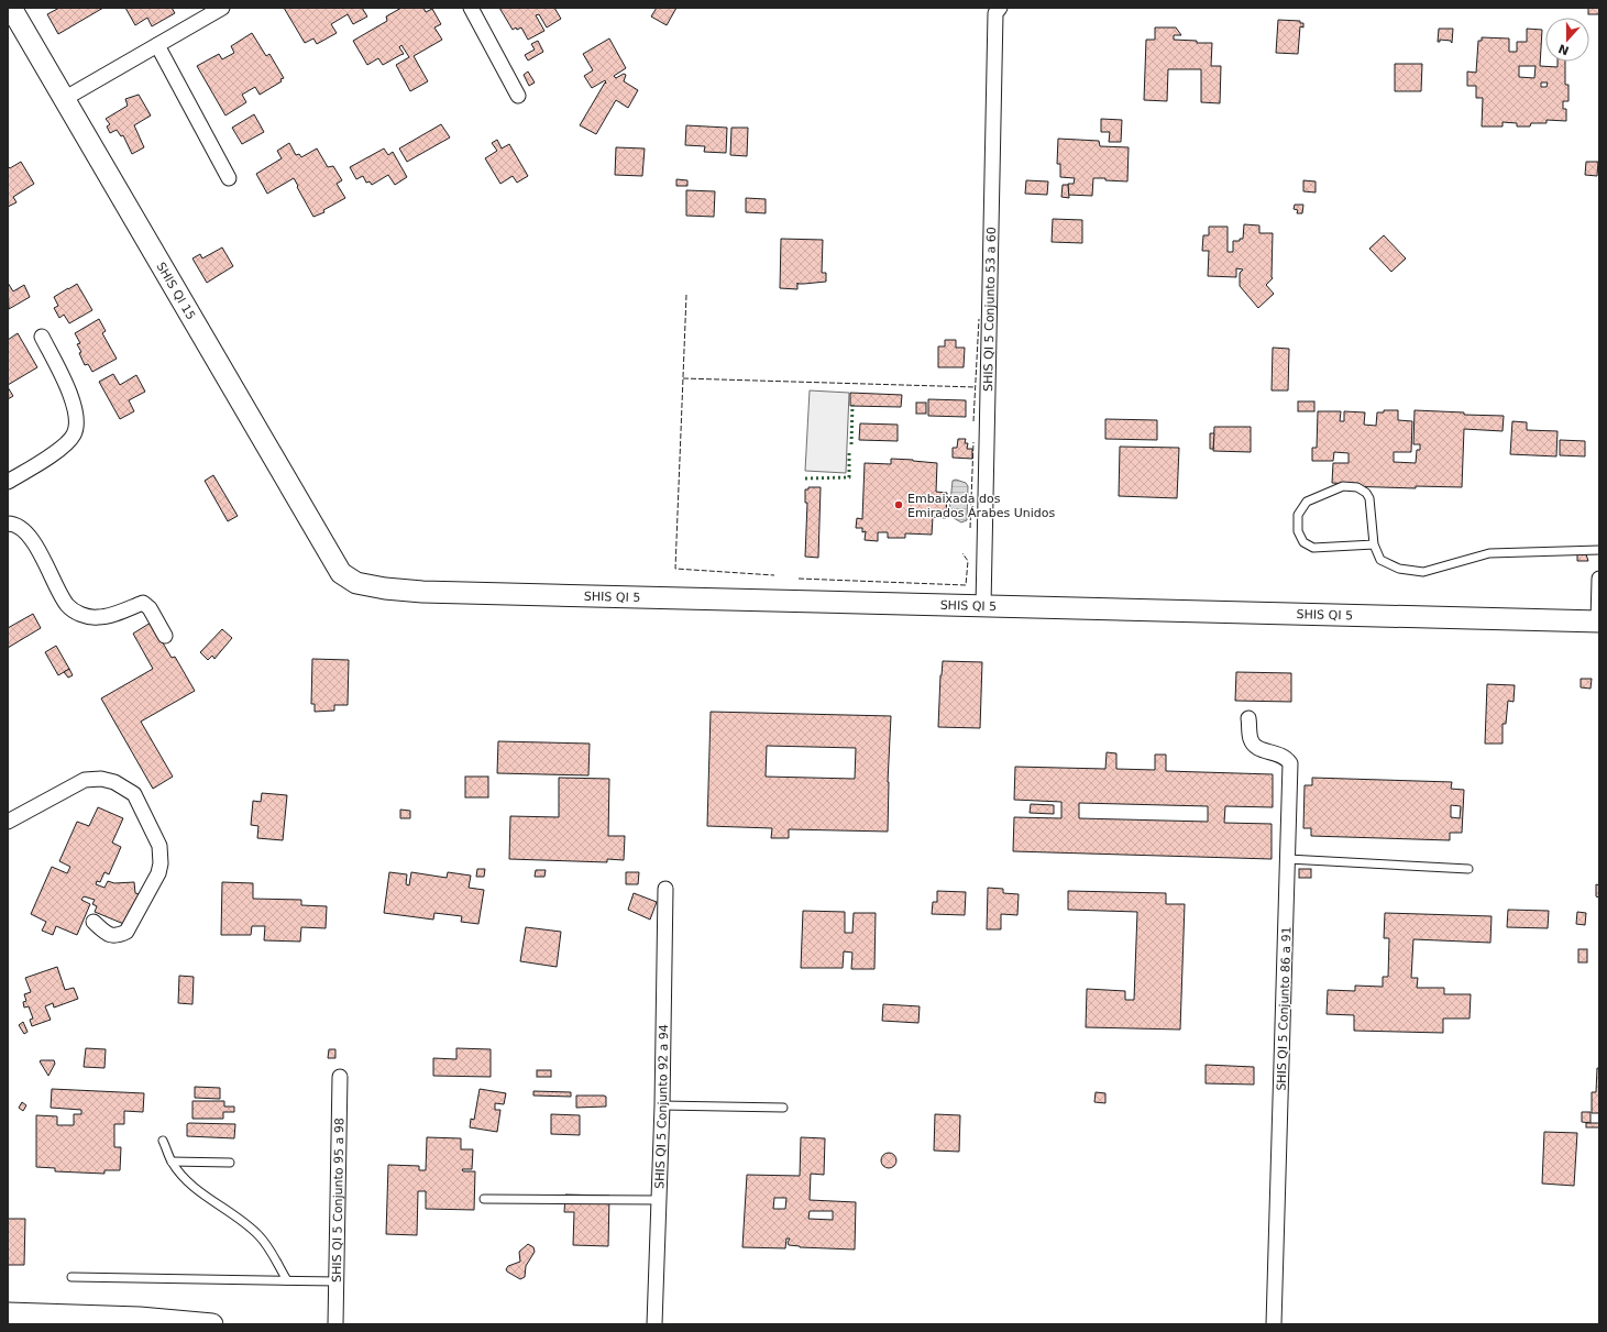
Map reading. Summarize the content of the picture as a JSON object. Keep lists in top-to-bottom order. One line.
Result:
{"streets":{"street":["SHIS QI 15","SHIS QI 5 Conjunto 53 a 60","SHIS QI 5","SHIS QI 5 Conjunto 86 a 91","SHIS QI 5 Conjunto 92 a 94","SHIS QI 5 Conjunto 95 a 98"]},"crossings":[["SHIS QI 15","SHIS QI 5"],["SHIS QI 5 Conjunto 53 a 60","SHIS QI 5"]],"places":["Embaixada dos Emirados Árabes Unidos"],"north":"bottom"}
